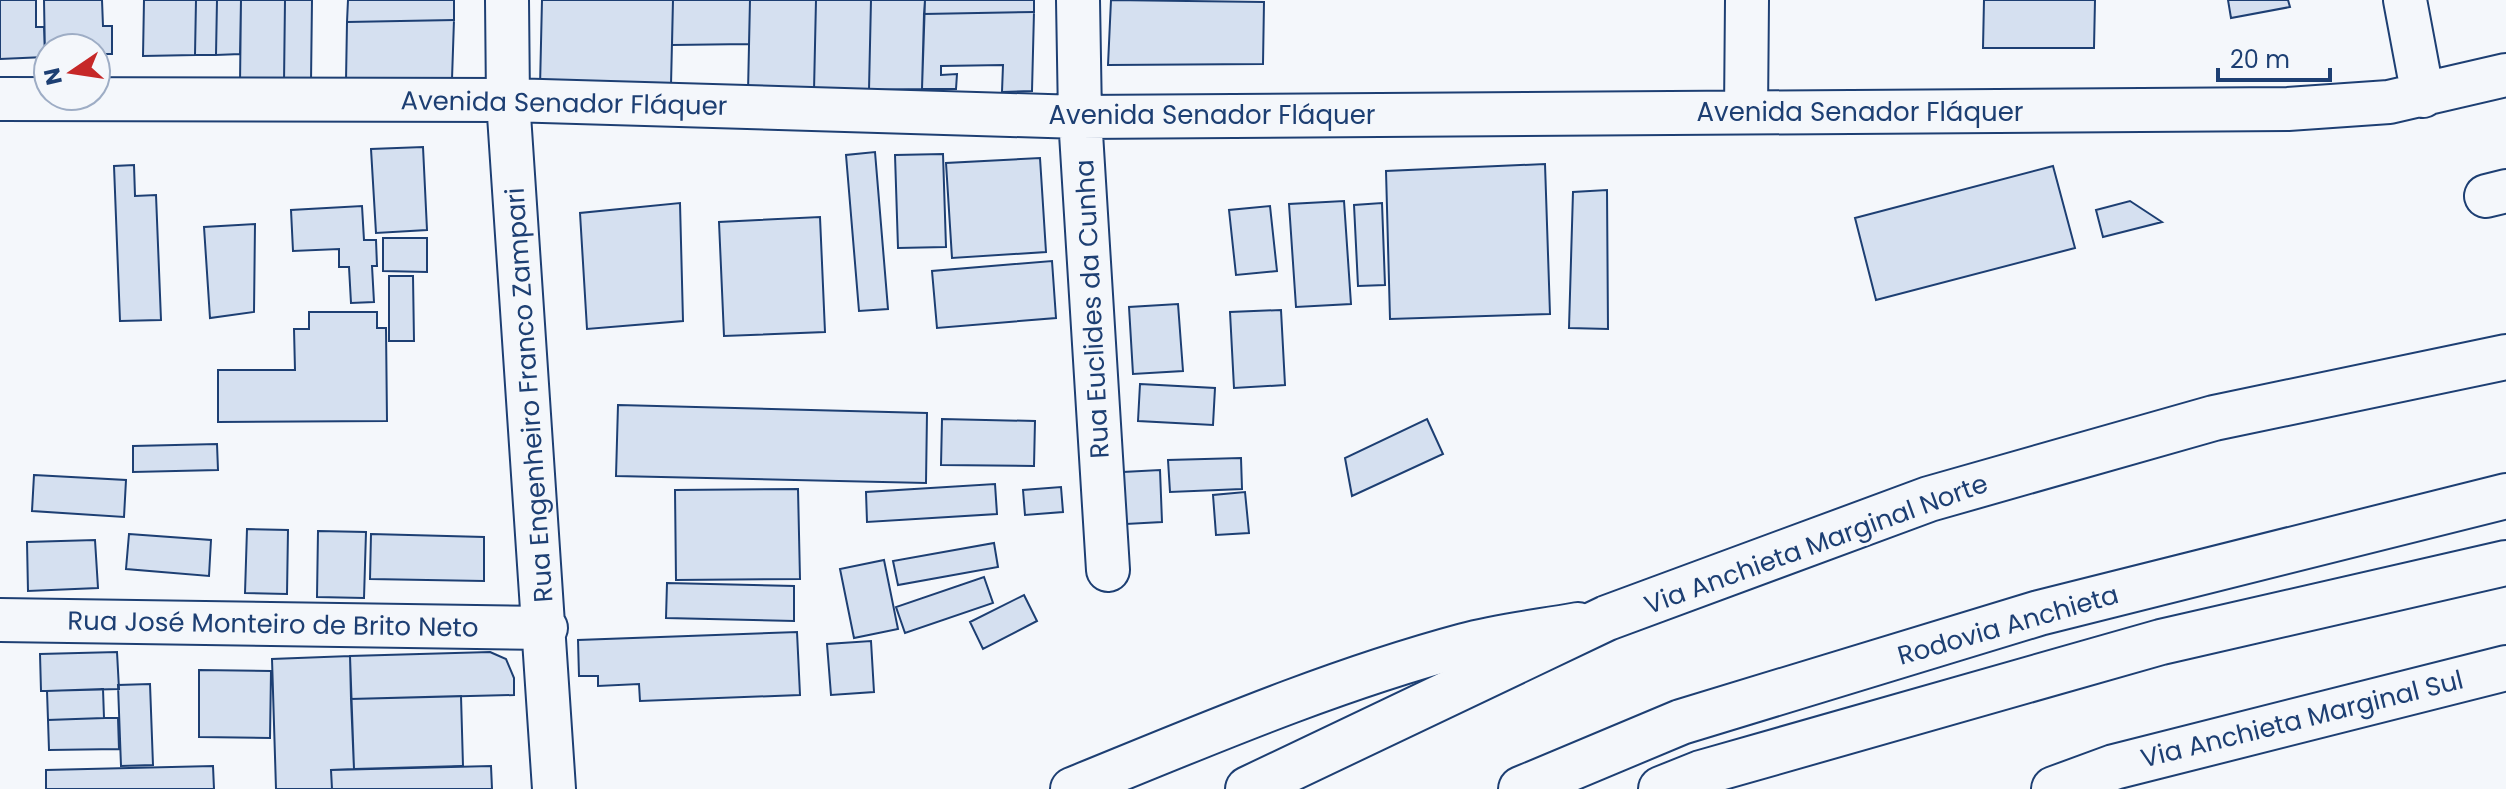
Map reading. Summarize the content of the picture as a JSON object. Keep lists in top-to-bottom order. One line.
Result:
{"streets":{"highway":["Via Anchieta Marginal Norte","Rodovia Anchieta","Via Anchieta Marginal Sul"],"street":["Avenida Senador Fláquer","Rua Euclides da Cunha","Rua Engenheiro Franco Zampari","Rua José Monteiro de Brito Neto"]},"crossings":[["Avenida Senador Fláquer","Rua Euclides da Cunha"],["Avenida Senador Fláquer","Rua Engenheiro Franco Zampari"],["Rua Engenheiro Franco Zampari","Rua José Monteiro de Brito Neto"]],"scale_bar":"20 m","north":"left"}
